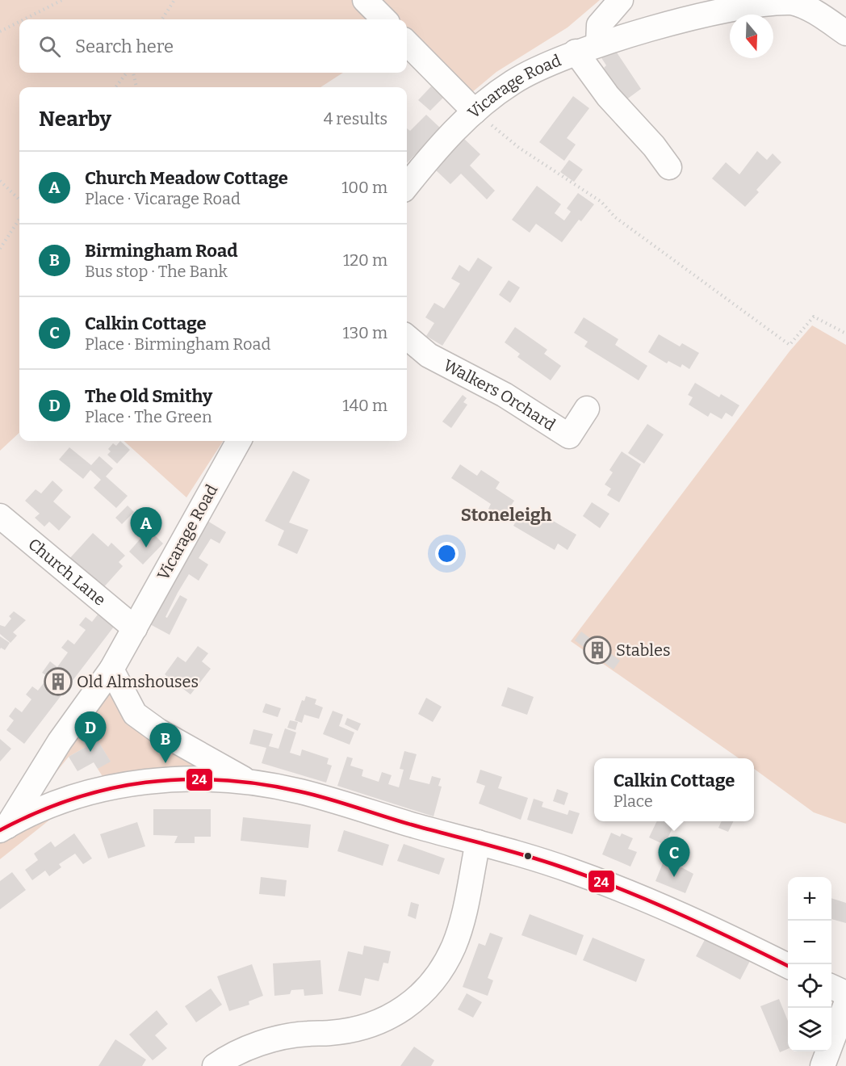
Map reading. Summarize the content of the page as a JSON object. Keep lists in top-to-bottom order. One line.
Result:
{"streets":{"street":["Vicarage Road","Walkers Orchard","Church Lane"]},"crossings":[["Vicarage Road","Church Lane"]],"districts":["Stoneleigh"],"places":{"building":["Stables","Old Almshouses"]},"lines":["transit line 24"],"north":"bottom","page":{"search":"Search here","heading":["Nearby","4 results"],"list":[{"mark":"A","name":"Church Meadow Cottage","note":"Place · Vicarage Road","value":"100 m"},{"mark":"B","name":"Birmingham Road","note":"Bus stop · The Bank","value":"120 m"},{"mark":"C","name":"Calkin Cottage","note":"Place · Birmingham Road","value":"130 m"},{"mark":"D","name":"The Old Smithy","note":"Place · The Green","value":"140 m"}],"pins":["A","D","B","C"],"popup":["Calkin Cottage","Place"],"map_buttons":["+","−"]}}
